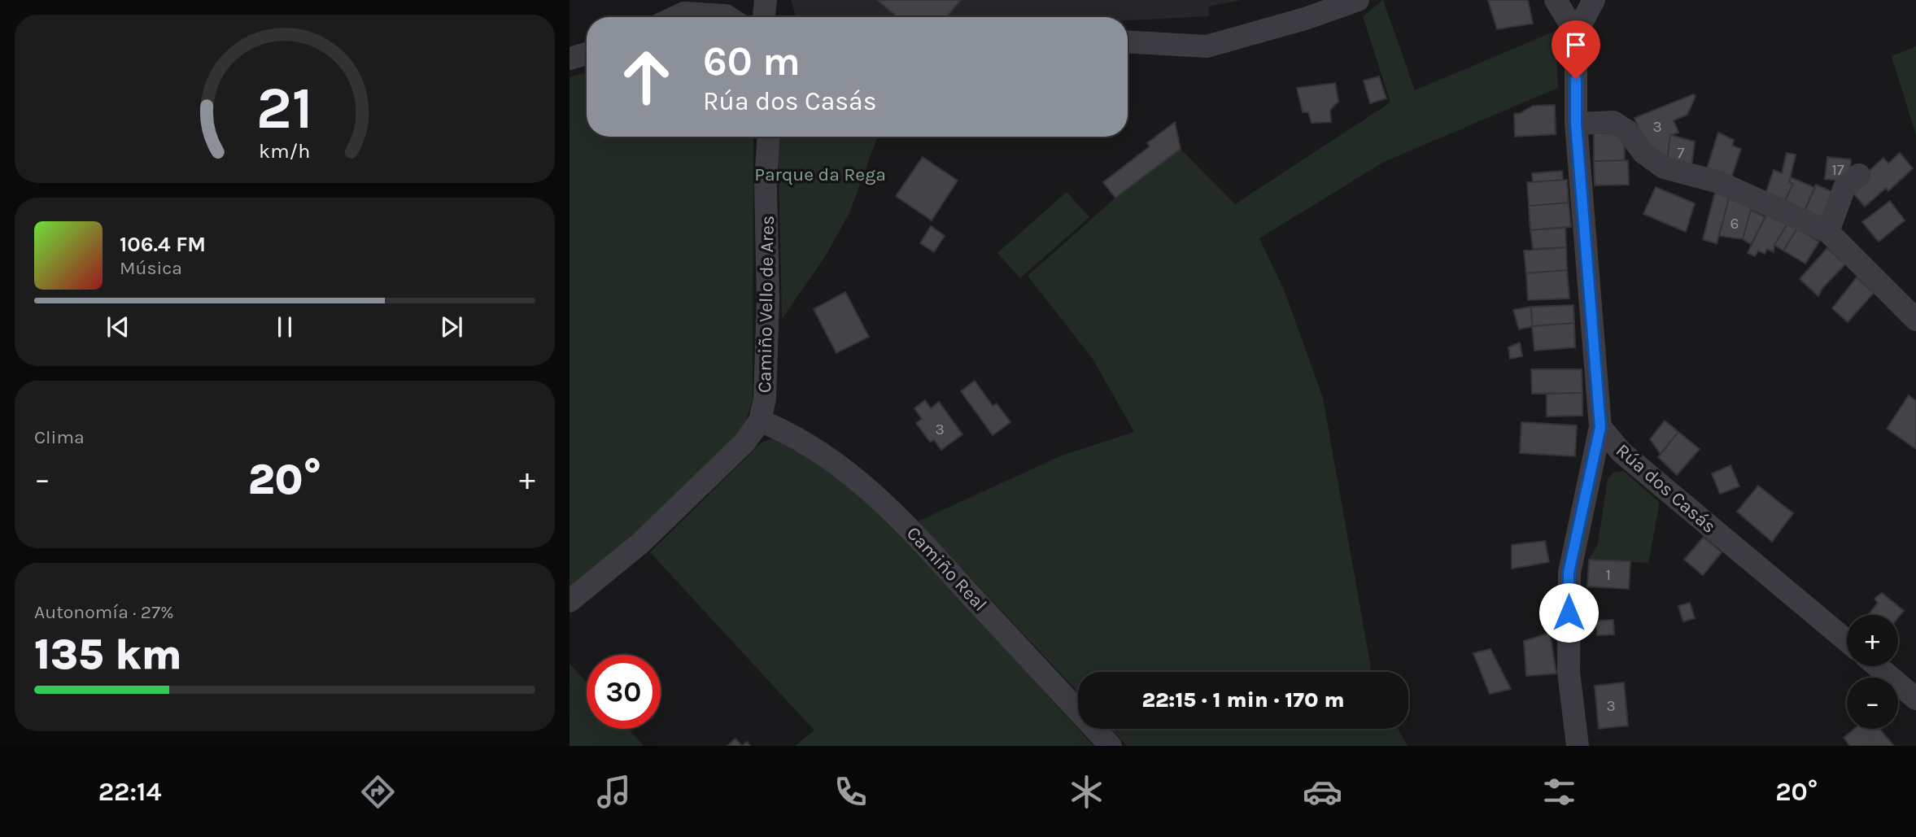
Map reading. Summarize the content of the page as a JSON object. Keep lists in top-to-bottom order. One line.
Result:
{"streets":{"street":["Camiño Vello de Ares","Rúa dos Casás","Camiño Real"]},"crossings":[["Camiño Vello de Ares","Camiño Real"]],"parks":["Parque da Rega"],"house_numbers":["3","7","17","6","3","1","3"],"page":{"turn":["60 m","Rúa dos Casás"],"song":["106.4 FM","Música"],"tile":["Clima",["Autonomía · 27%","135 km"]],"heat":["−","20°","+"],"map_buttons":["+","−"],"limit":"30","trip":"22:15 · 1 min · 170 m","tabs":["22:14","20°"],"gauge":["21","km/h"]}}
